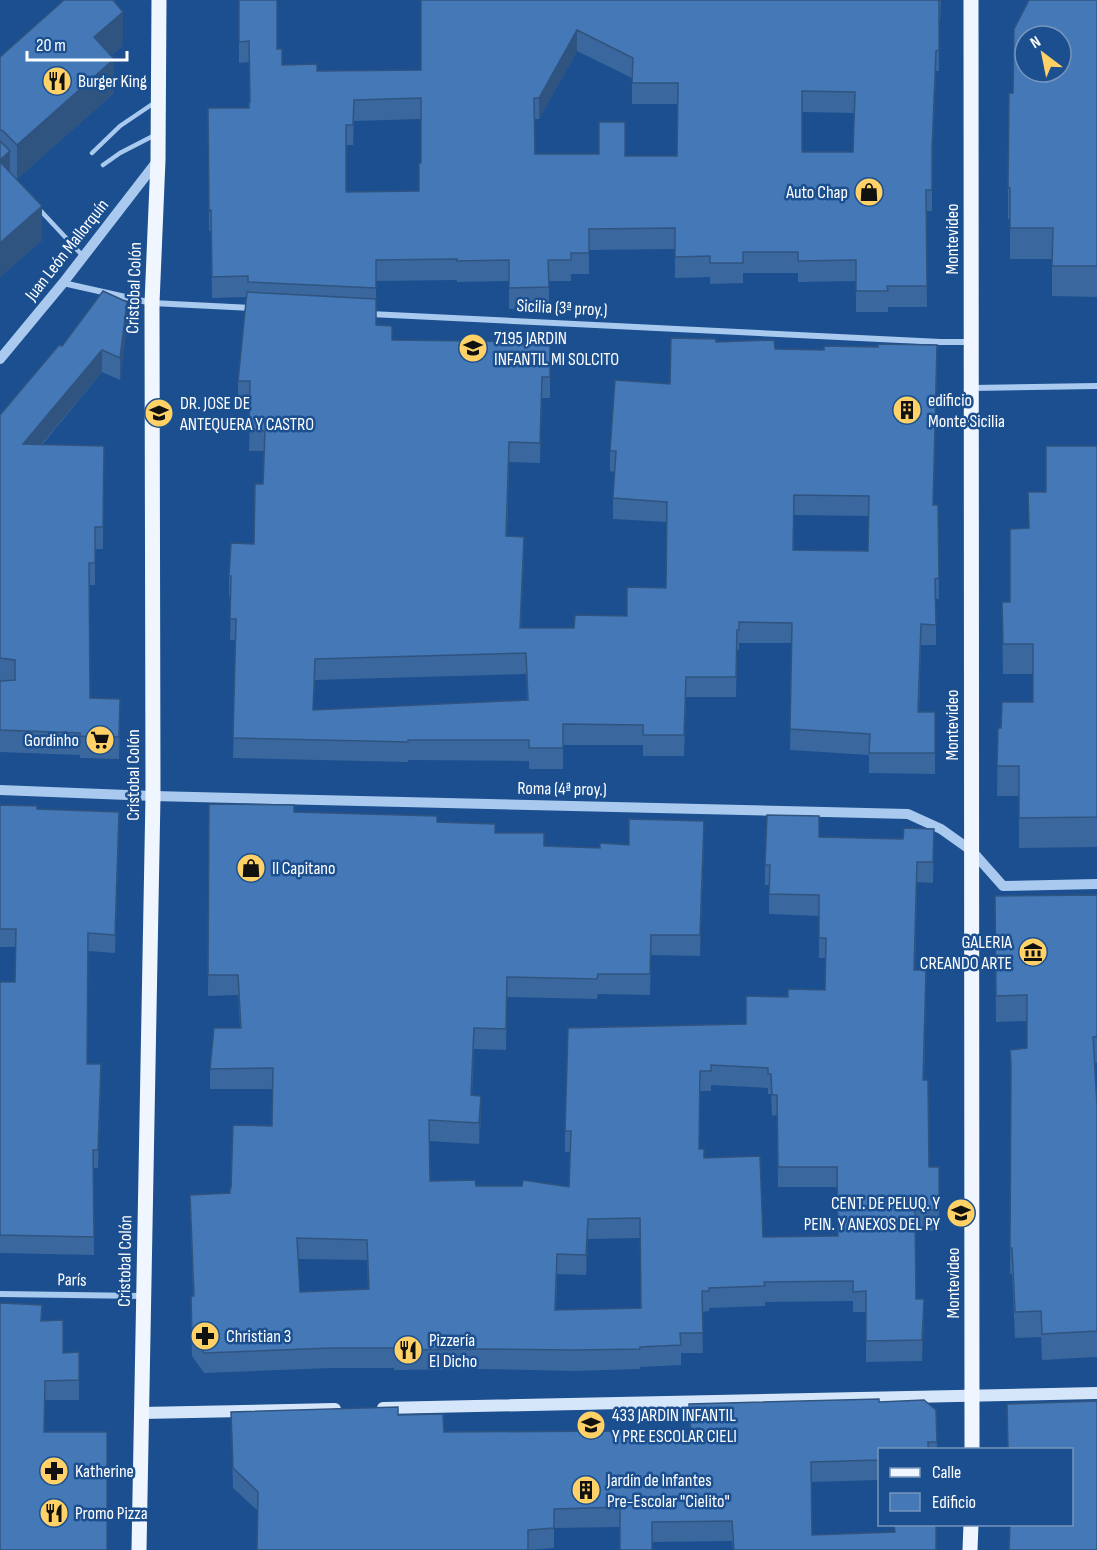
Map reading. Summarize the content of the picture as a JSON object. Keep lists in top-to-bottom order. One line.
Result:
{"streets":{"main road":["Montevideo","Cristobal Colón"],"street":["Juan León Mallorquín","Sicilia (3ª proy.)","Roma (4ª proy.)","París"]},"crossings":[["Montevideo","Sicilia (3ª proy.)"],["Montevideo","Roma (4ª proy.)"],["Juan León Mallorquín","Cristobal Colón"],["Cristobal Colón","Roma (4ª proy.)"],["Cristobal Colón","París"]],"places":{"restaurant":["Burger King","Pizzería El Dicho","Promo Pizza"],"shop":["Auto Chap","Il Capitano"],"school or university":["7195 JARDIN INFANTIL MI SOLCITO","DR. JOSE DE ANTEQUERA Y CASTRO","CENT. DE PELUQ. Y PEIN. Y ANEXOS DEL PY","433 JARDIN INFANTIL Y PRE ESCOLAR CIELI"],"building":["edificio Monte Sicilia","Jardín de Infantes Pre-Escolar \"Cielito\""],"supermarket":["Gordinho"],"museum":["GALERIA CREANDO ARTE"],"pharmacy":["Christian 3","Katherine"]},"legend":["Calle","Edificio"],"scale_bar":"20 m","north":"top left"}
